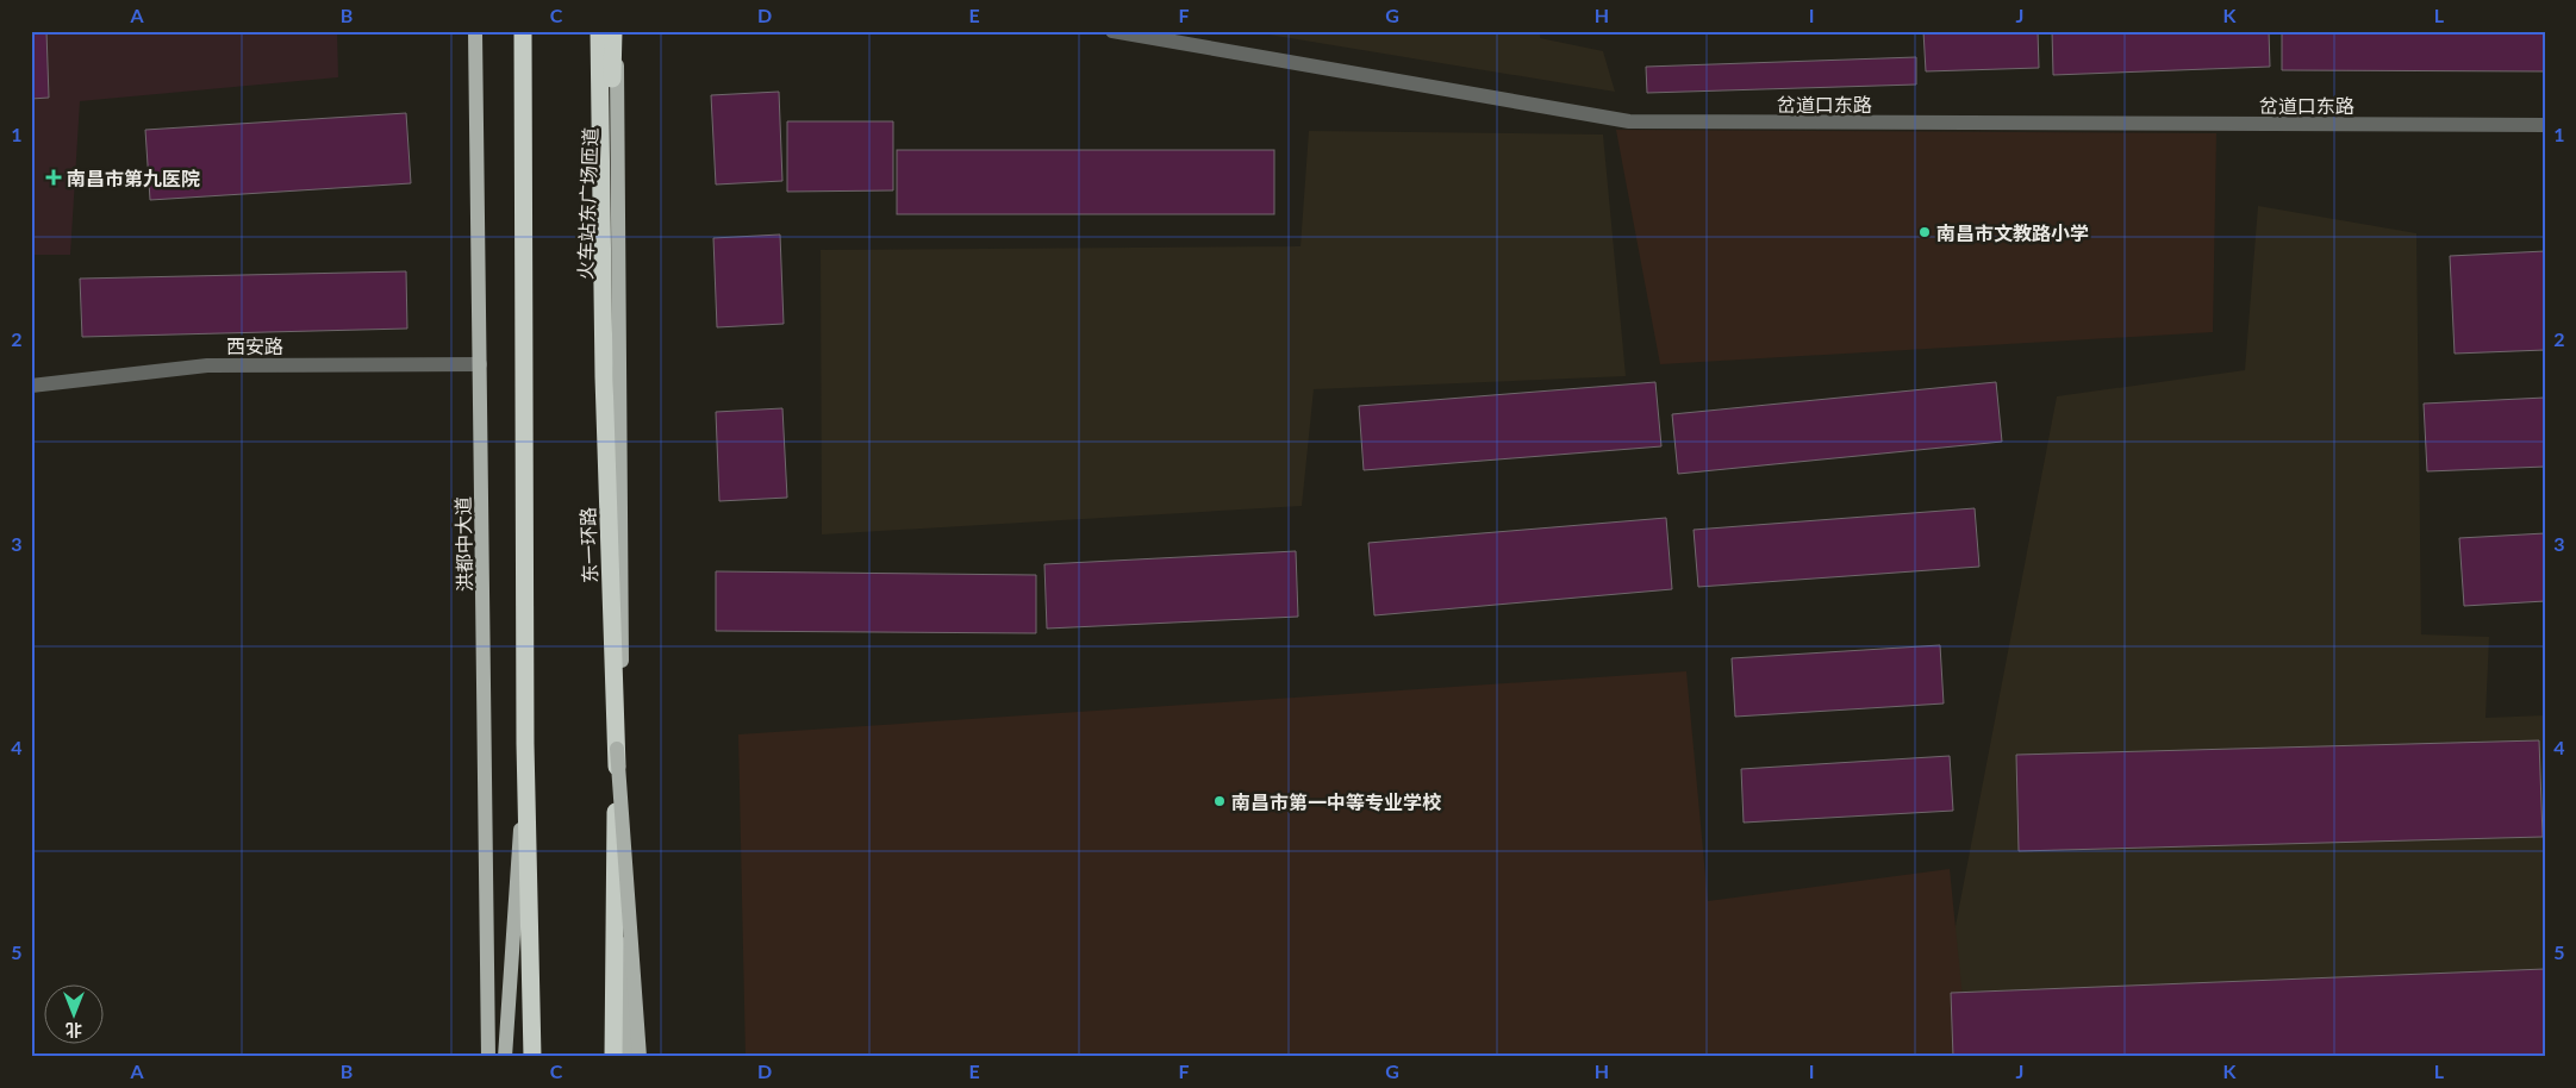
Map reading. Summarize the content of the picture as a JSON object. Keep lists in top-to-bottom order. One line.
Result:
{"streets":{"highway":["火车站东广场匝道","东一环路"],"main road":["洪都中大道"],"street":["岔道口东路","西安路"]},"crossings":[["火车站东广场匝道","东一环路"],["西安路","洪都中大道"]],"places":{"health":["南昌市第九医院"],"other":["南昌市文教路小学","南昌市第一中等专业学校"]},"north":"bottom","grid":{"columns":["A","B","C","D","E","F","G","H","I","J","K","L"],"rows":["1","2","3","4","5"]}}
